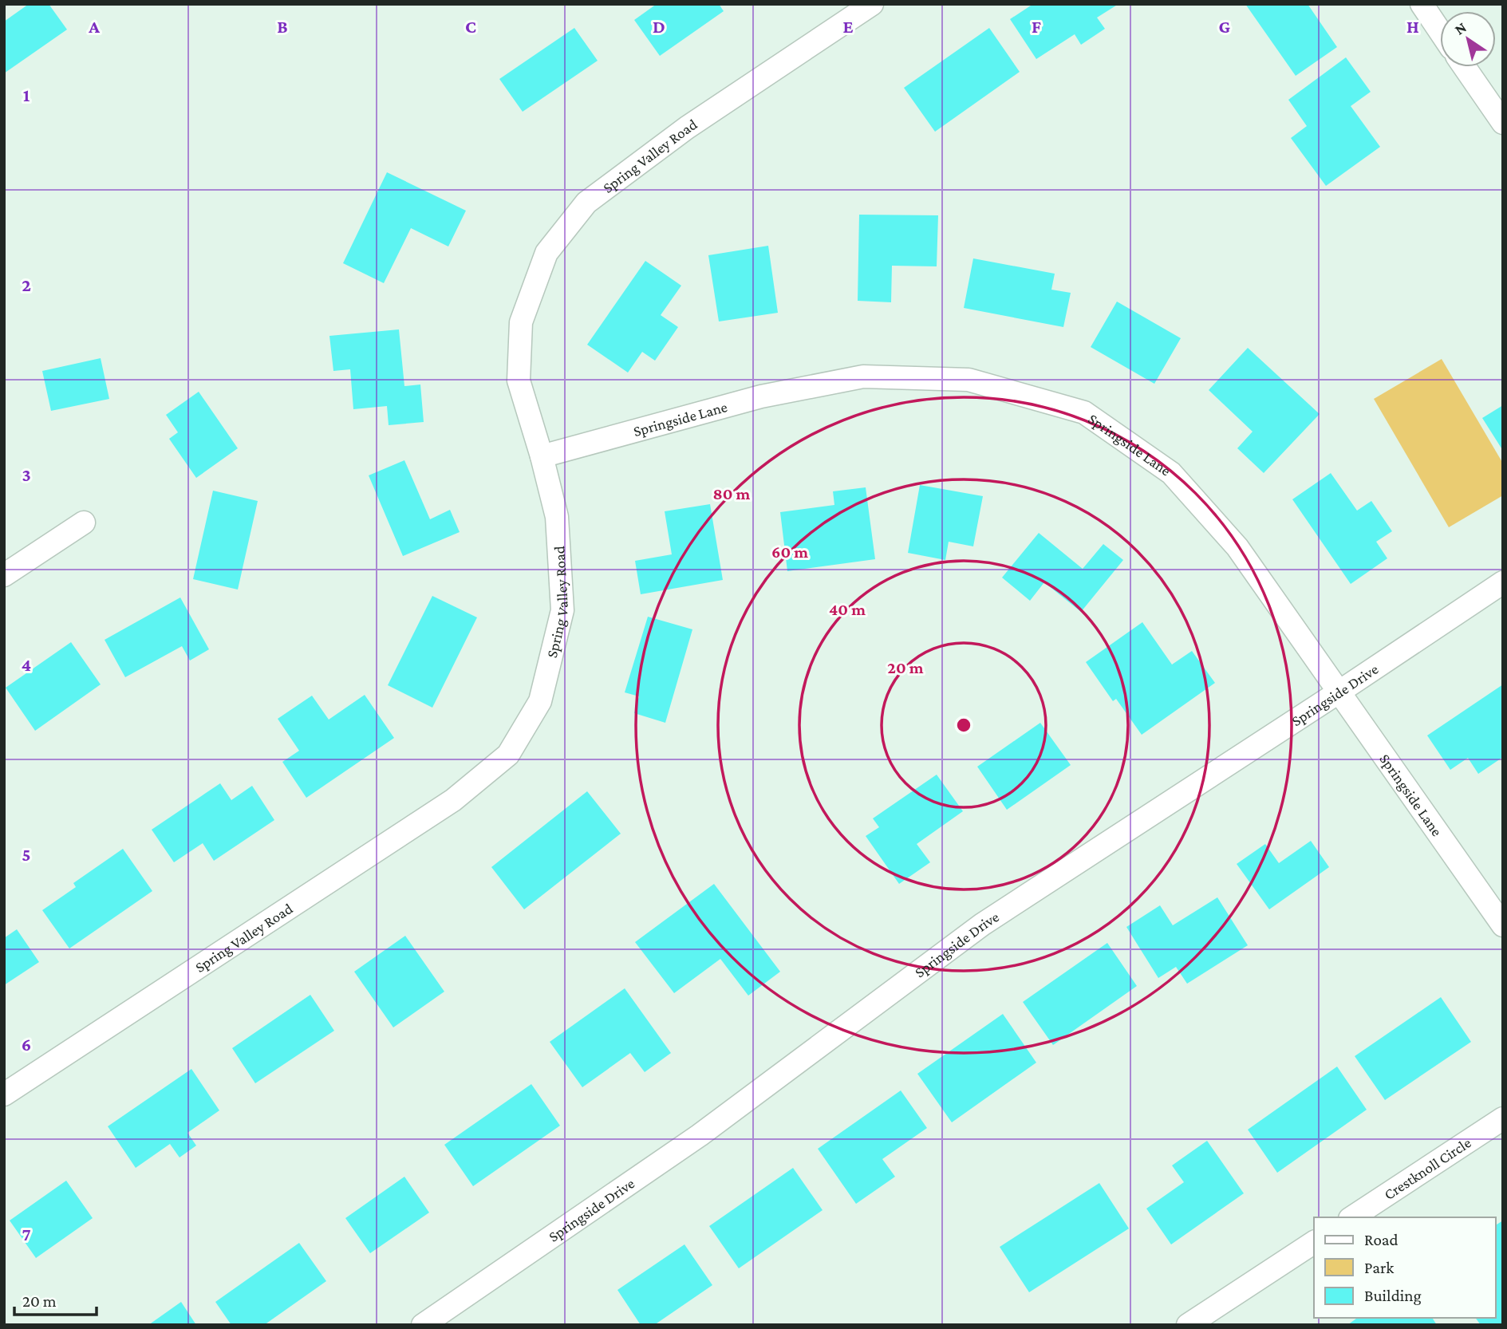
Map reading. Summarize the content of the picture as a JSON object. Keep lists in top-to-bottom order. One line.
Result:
{"streets":{"street":["Spring Valley Road","Springside Lane","Springside Drive","Crestknoll Circle"]},"crossings":[["Spring Valley Road","Springside Lane"],["Springside Lane","Springside Drive"]],"legend":["Road","Park","Building"],"scale_bar":"20 m","north":"top left","grid":{"columns":["A","B","C","D","E","F","G","H"],"rows":["1","2","3","4","5","6","7"]},"rings":["80 m","60 m","40 m","20 m"]}
